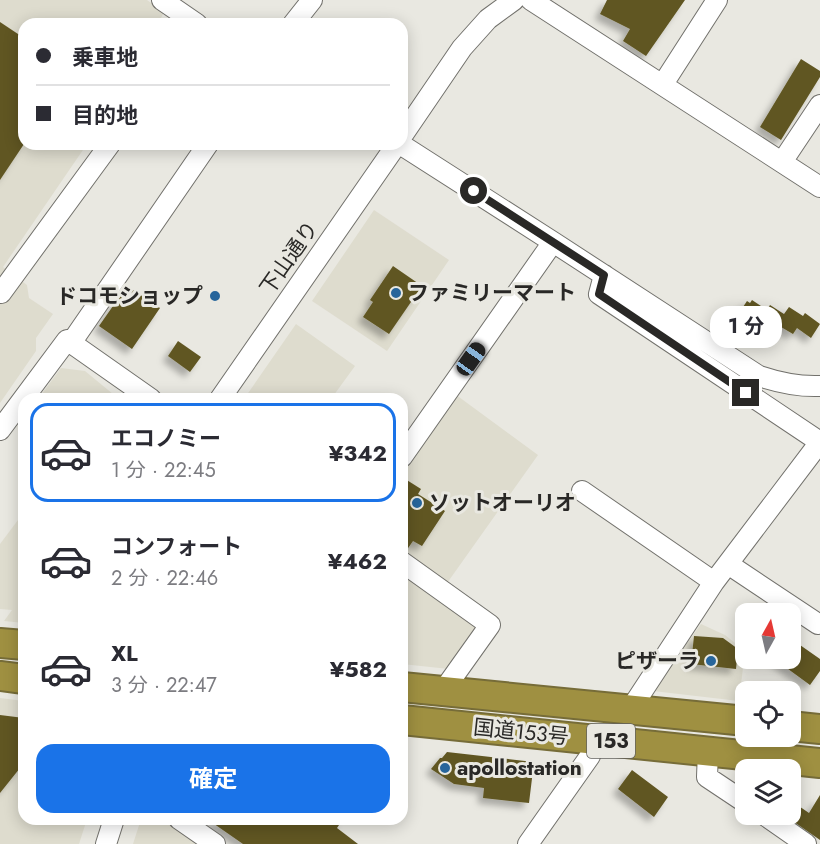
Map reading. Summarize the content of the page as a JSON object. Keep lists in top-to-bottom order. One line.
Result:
{"streets":{"highway":["国道153号","153"],"street":["下山通り"]},"places":["ファミリーマート","ドコモショップ","ソットオーリオ","ピザーラ","apollostation"],"north":"top","page":{"banner":["乗車地","目的地"],"bubble":"1 分","list":[{"name":"エコノミー","note":"1 分 · 22:45","value":"¥342"},{"name":"コンフォート","note":"2 分 · 22:46","value":"¥462"},{"name":"XL","note":"3 分 · 22:47","value":"¥582"}],"buttons":"確定"}}
